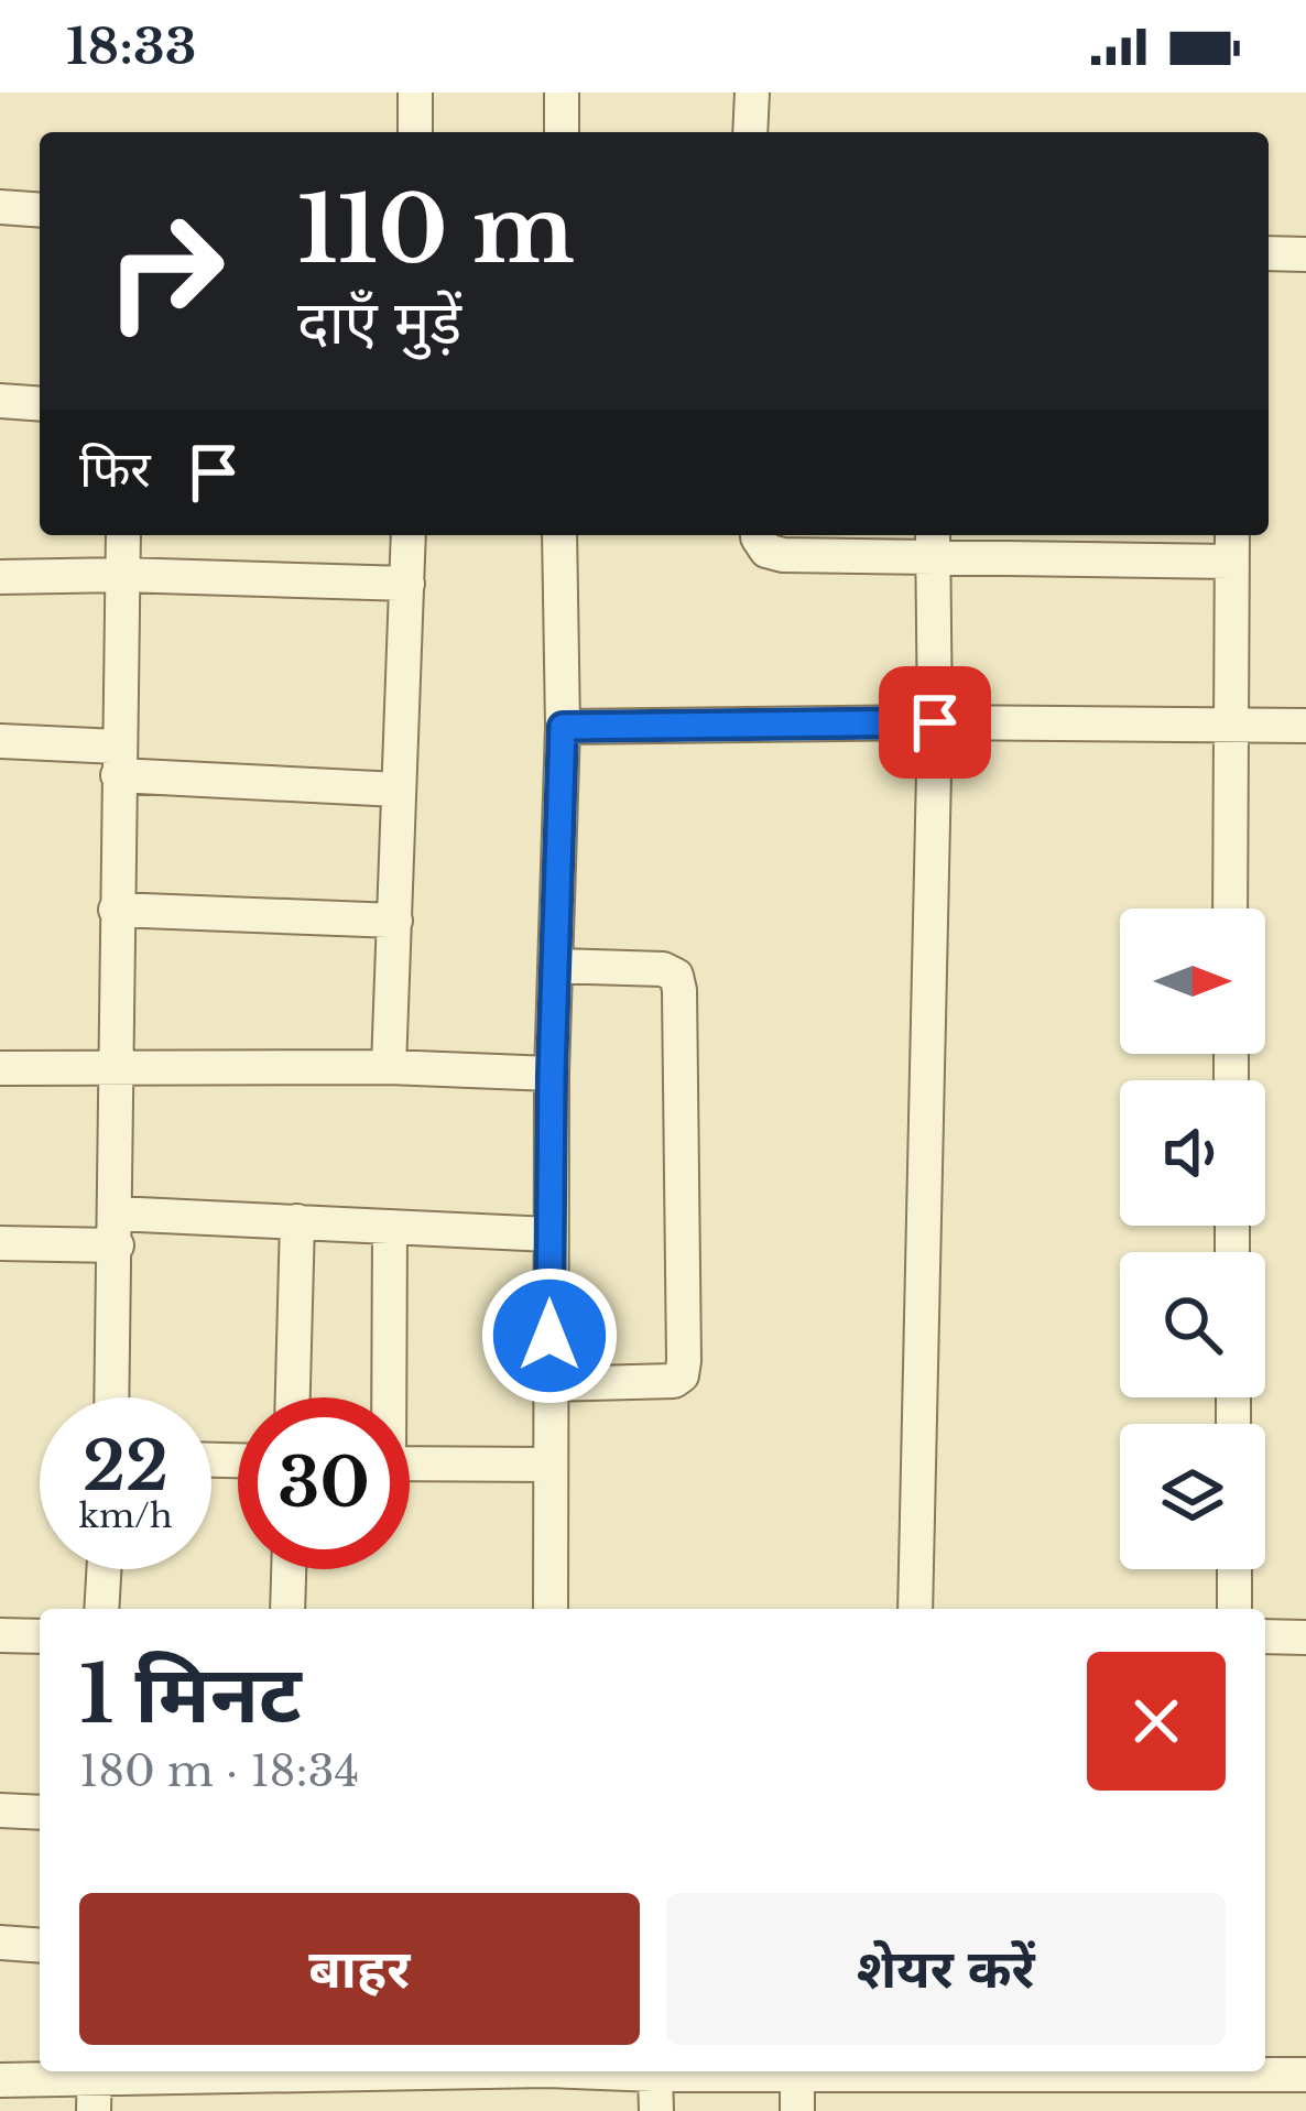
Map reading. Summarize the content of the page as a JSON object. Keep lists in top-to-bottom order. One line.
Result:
{"north":"right","page":{"status":"18:33","turn":["110 m","दाएँ मुड़ें"],"then":"फिर","speed":"22 km/h","limit":"30","heading":["1 मिनट","180 m · 18:34"],"buttons":["बाहर","शेयर करें"]}}
